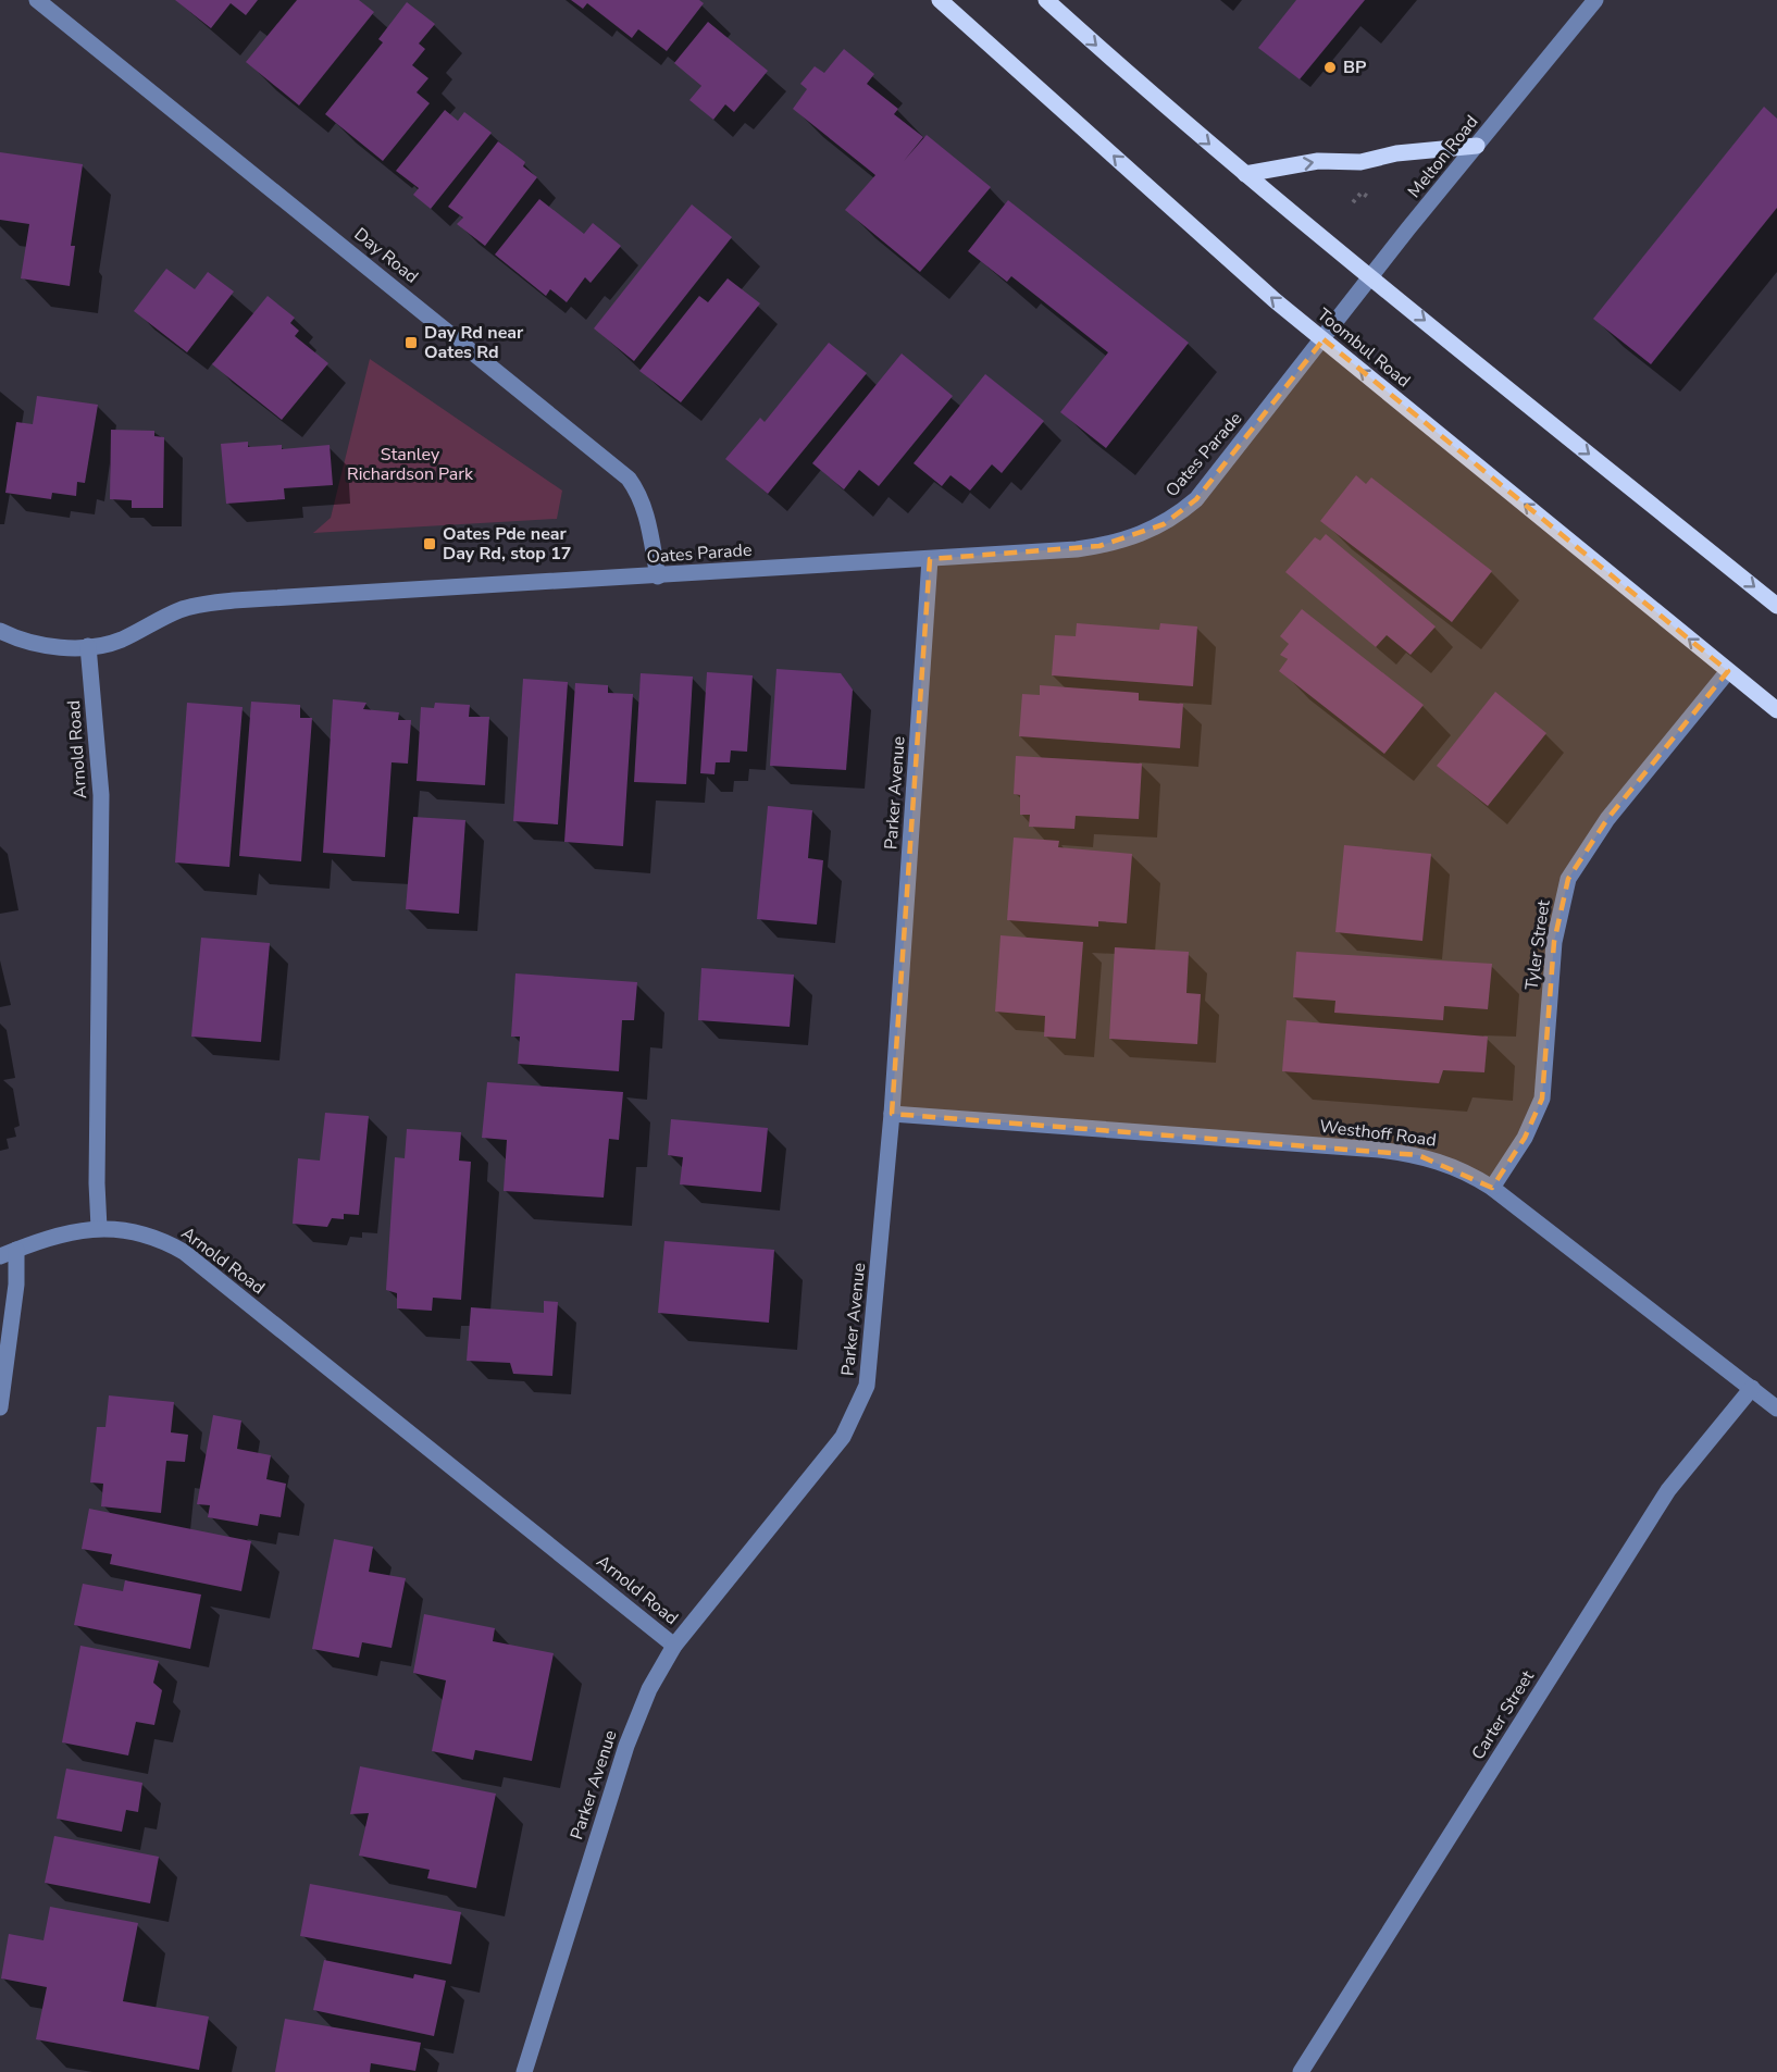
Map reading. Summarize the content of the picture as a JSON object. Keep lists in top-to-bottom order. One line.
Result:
{"streets":{"main road":["Toombul Road"],"street":["Melton Road","Day Road","Oates Parade","Arnold Road","Parker Avenue","Tyler Street","Westhoff Road","Carter Street"]},"crossings":[["Melton Road","Toombul Road"],["Melton Road","Oates Parade"],["Day Road","Oates Parade"],["Toombul Road","Oates Parade"],["Toombul Road","Tyler Street"],["Oates Parade","Arnold Road"],["Oates Parade","Parker Avenue"],["Arnold Road","Parker Avenue"],["Parker Avenue","Westhoff Road"],["Tyler Street","Westhoff Road"],["Westhoff Road","Carter Street"]],"parks":["Stanley Richardson Park"],"places":{"other":["BP"],"transit":["Day Rd near Oates Rd","Oates Pde near Day Rd, stop 17"]}}
